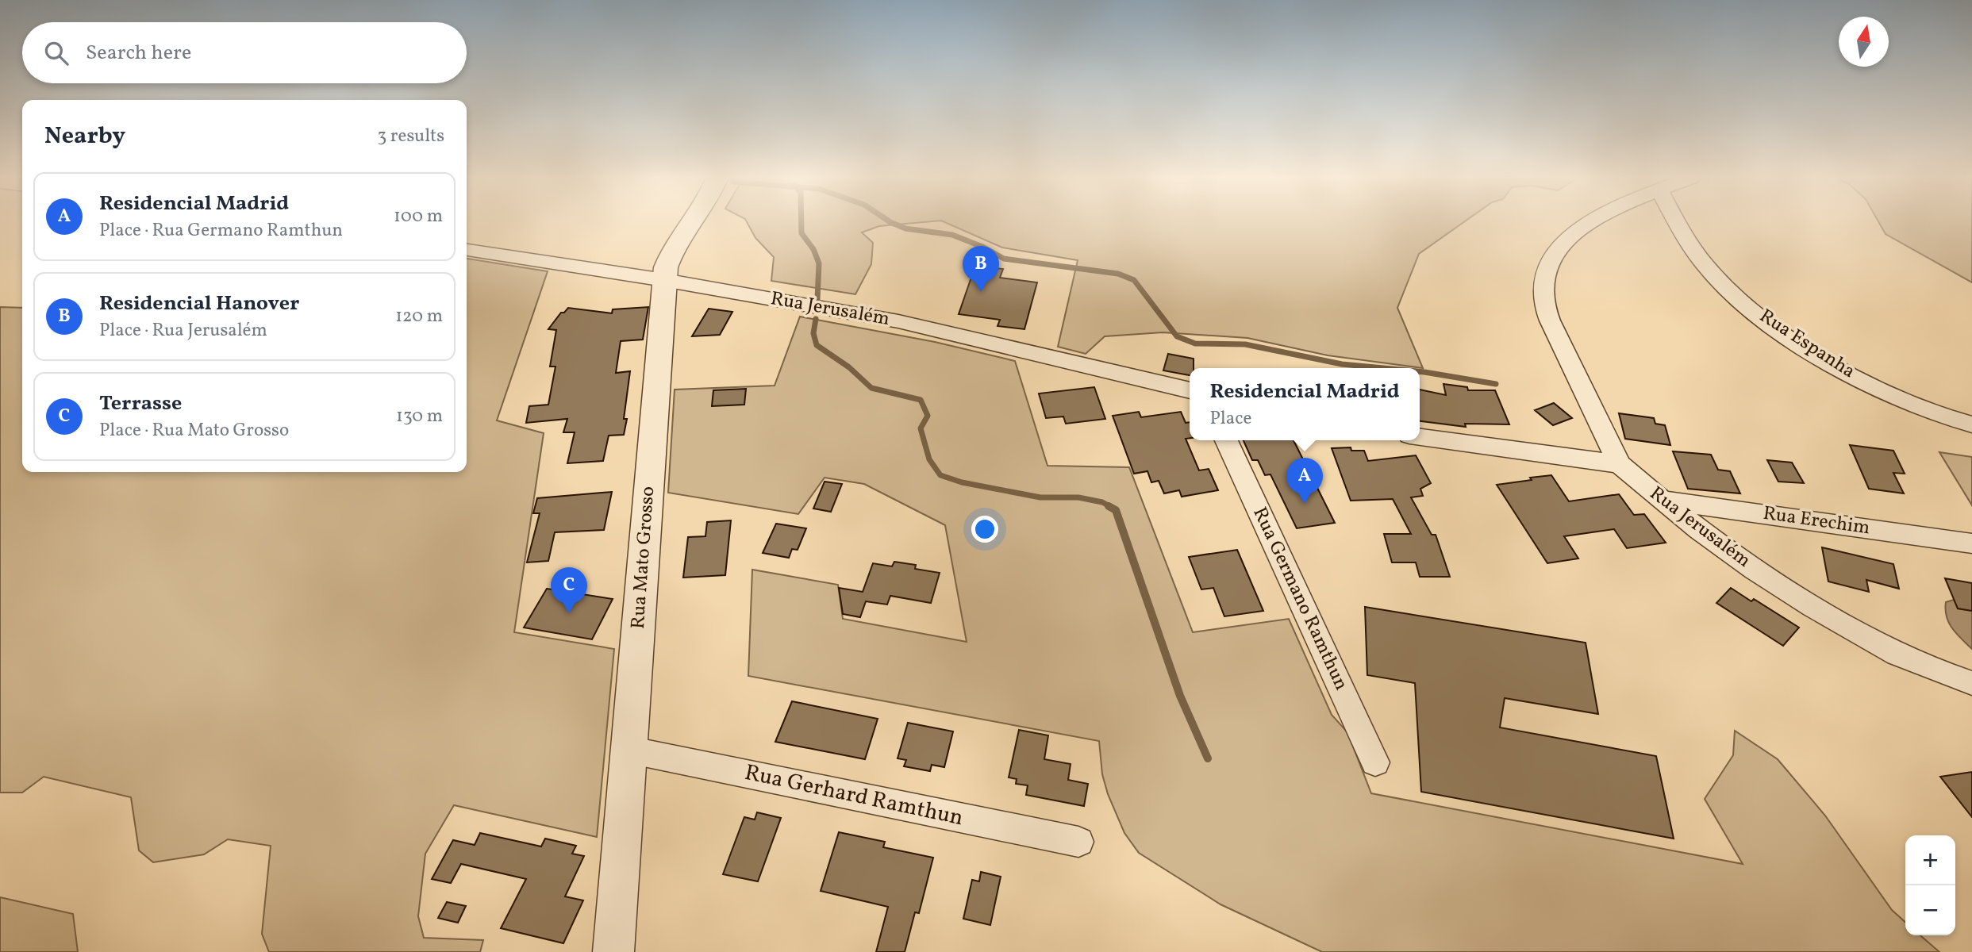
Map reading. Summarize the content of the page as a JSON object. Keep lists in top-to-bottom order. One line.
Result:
{"streets":{"street":["Rua Jerusalém","Rua Espanha","Rua Erechim","Rua Mato Grosso","Rua Germano Ramthun","Rua Gerhard Ramthun"]},"crossings":[["Rua Jerusalém","Rua Erechim"],["Rua Jerusalém","Rua Mato Grosso"],["Rua Mato Grosso","Rua Gerhard Ramthun"]],"north":"top","page":{"search":"Search here","heading":["Nearby","3 results"],"list":[{"mark":"A","name":"Residencial Madrid","note":"Place · Rua Germano Ramthun","value":"100 m"},{"mark":"B","name":"Residencial Hanover","note":"Place · Rua Jerusalém","value":"120 m"},{"mark":"C","name":"Terrasse","note":"Place · Rua Mato Grosso","value":"130 m"}],"pins":["B","A","C"],"popup":["Residencial Madrid","Place"],"map_buttons":["+","−"]}}
